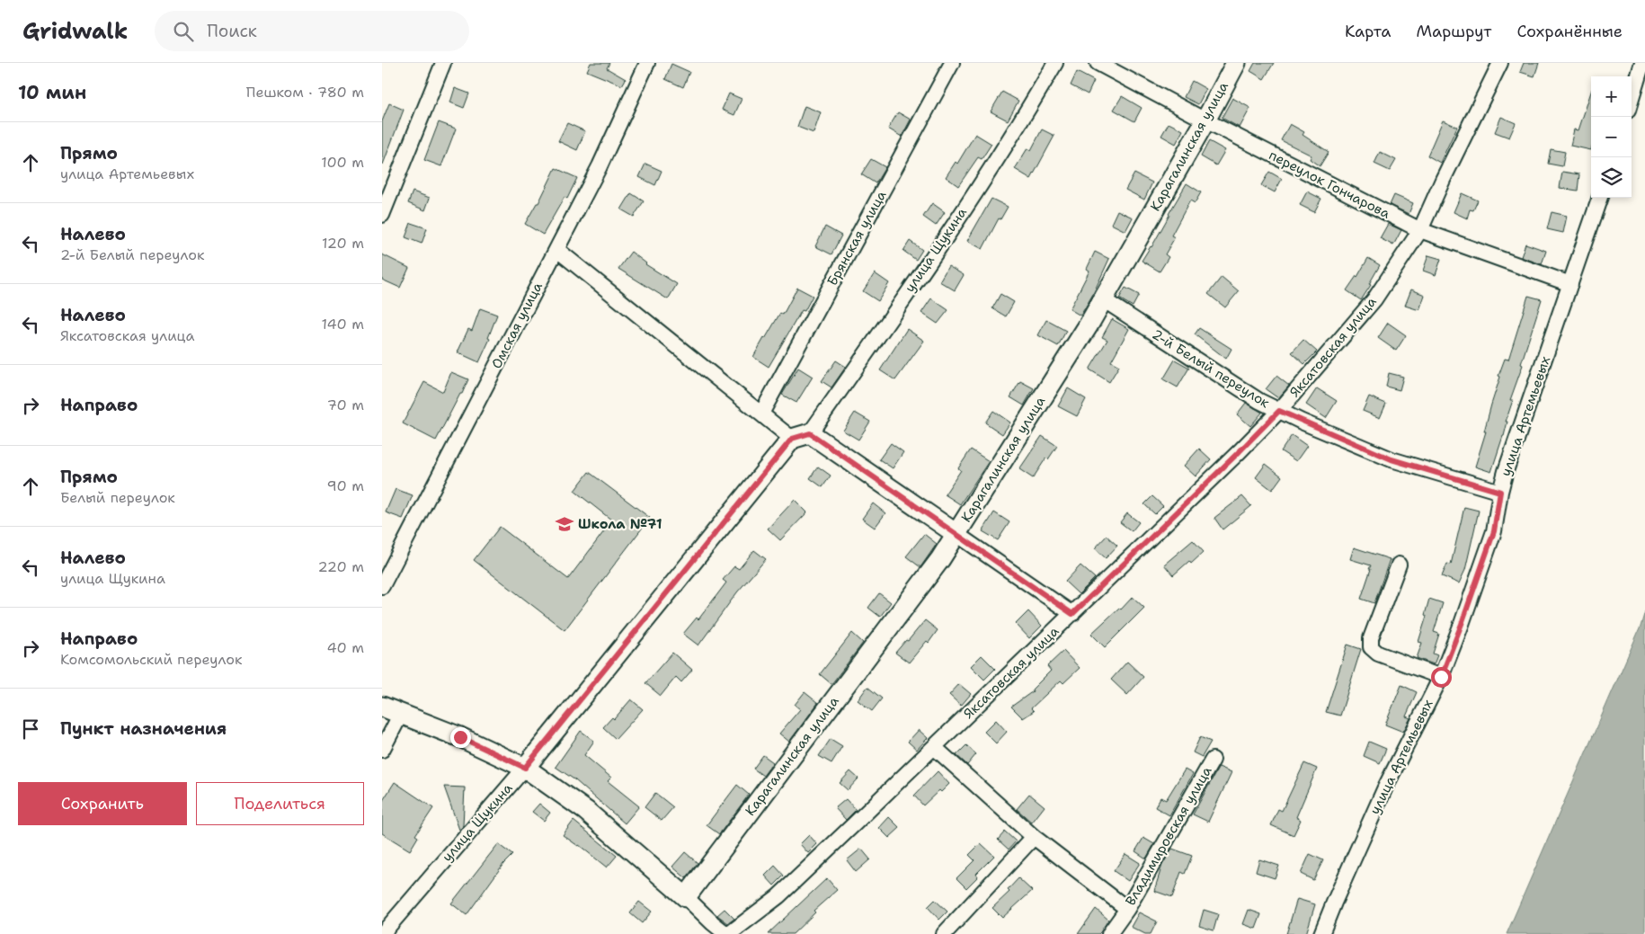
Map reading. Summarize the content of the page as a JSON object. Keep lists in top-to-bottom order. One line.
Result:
{"streets":{"street":["Карагалинская улица","переулок Гончарова","Брянская улица","улица Щукина","Омская улица","Яксатовская улица","2-й Белый переулок","улица Артемьевых","Владимировская улица"]},"crossings":[["Карагалинская улица","переулок Гончарова"],["Карагалинская улица","2-й Белый переулок"],["переулок Гончарова","Яксатовская улица"],["переулок Гончарова","улица Артемьевых"],["Яксатовская улица","2-й Белый переулок"],["2-й Белый переулок","улица Артемьевых"]],"places":{"school or university":["Школа №71"]},"page":{"header":"Gridwalk","search":"Поиск","nav":["Карта","Маршрут","Сохранённые"],"heading":["10 мин","Пешком · 780 m"],"map_buttons":["+","−"],"list":[["Прямо","улица Артемьевых","100 m"],["Налево","2-й Белый переулок","120 m"],["Налево","Яксатовская улица","140 m"],["Направо","70 m"],["Прямо","Белый переулок","90 m"],["Налево","улица Щукина","220 m"],["Направо","Комсомольский переулок","40 m"],"Пункт назначения"],"buttons":["Сохранить","Поделиться"]}}
